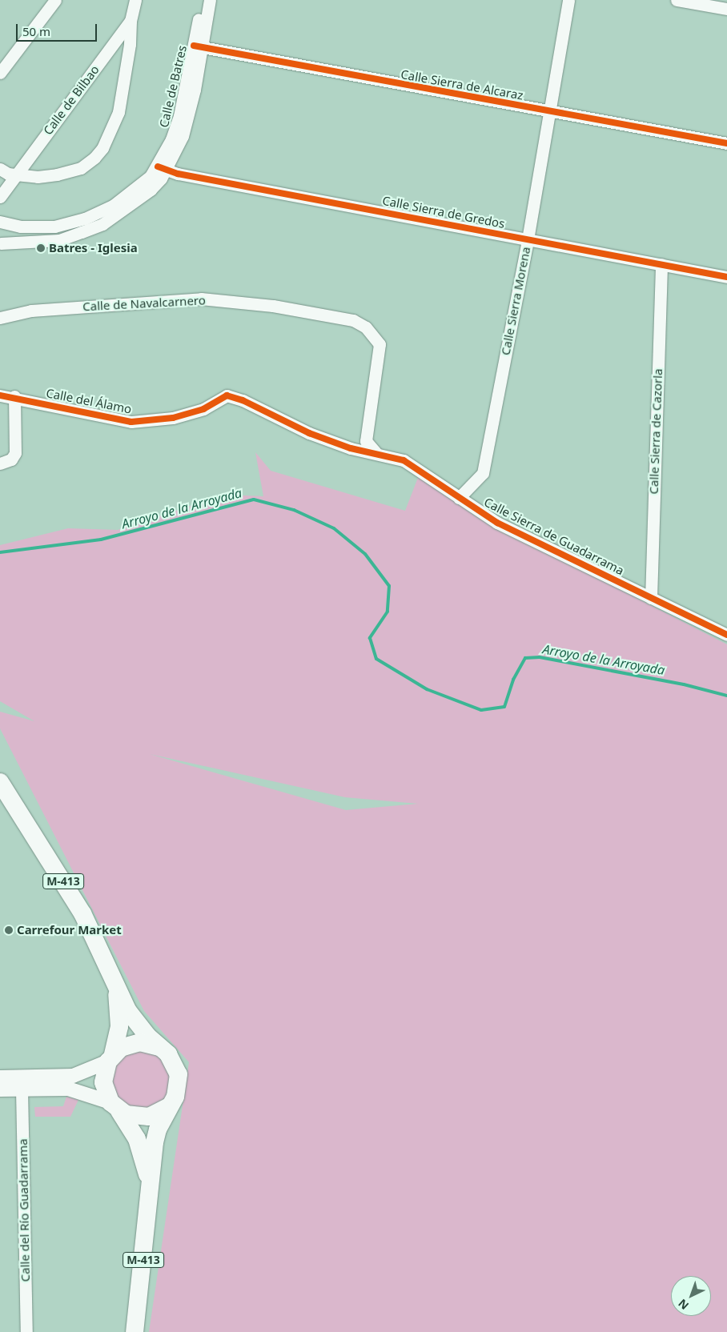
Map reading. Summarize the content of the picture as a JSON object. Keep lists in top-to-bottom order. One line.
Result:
{"streets":{"main road":["M-413"],"street":["Calle Sierra de Alcaraz","Calle de Batres","Calle de Bilbao","Calle Sierra de Gredos","Calle Sierra Morena","Calle de Navalcarnero","Calle del Álamo","Calle Sierra de Cazorla","Calle Sierra de Guadarrama","Calle del Río Guadarrama"]},"crossings":[["Calle Sierra de Alcaraz","Calle de Batres"],["Calle Sierra de Alcaraz","Calle Sierra Morena"],["Calle de Batres","Calle Sierra de Gredos"],["Calle Sierra de Gredos","Calle Sierra Morena"],["Calle Sierra de Gredos","Calle Sierra de Cazorla"],["Calle Sierra Morena","Calle Sierra de Guadarrama"],["Calle del Álamo","Calle Sierra de Guadarrama"],["Calle Sierra de Cazorla","Calle Sierra de Guadarrama"]],"water":["Arroyo de la Arroyada"],"places":["Batres - Iglesia","Carrefour Market"],"scale_bar":"50 m","north":"bottom left"}
